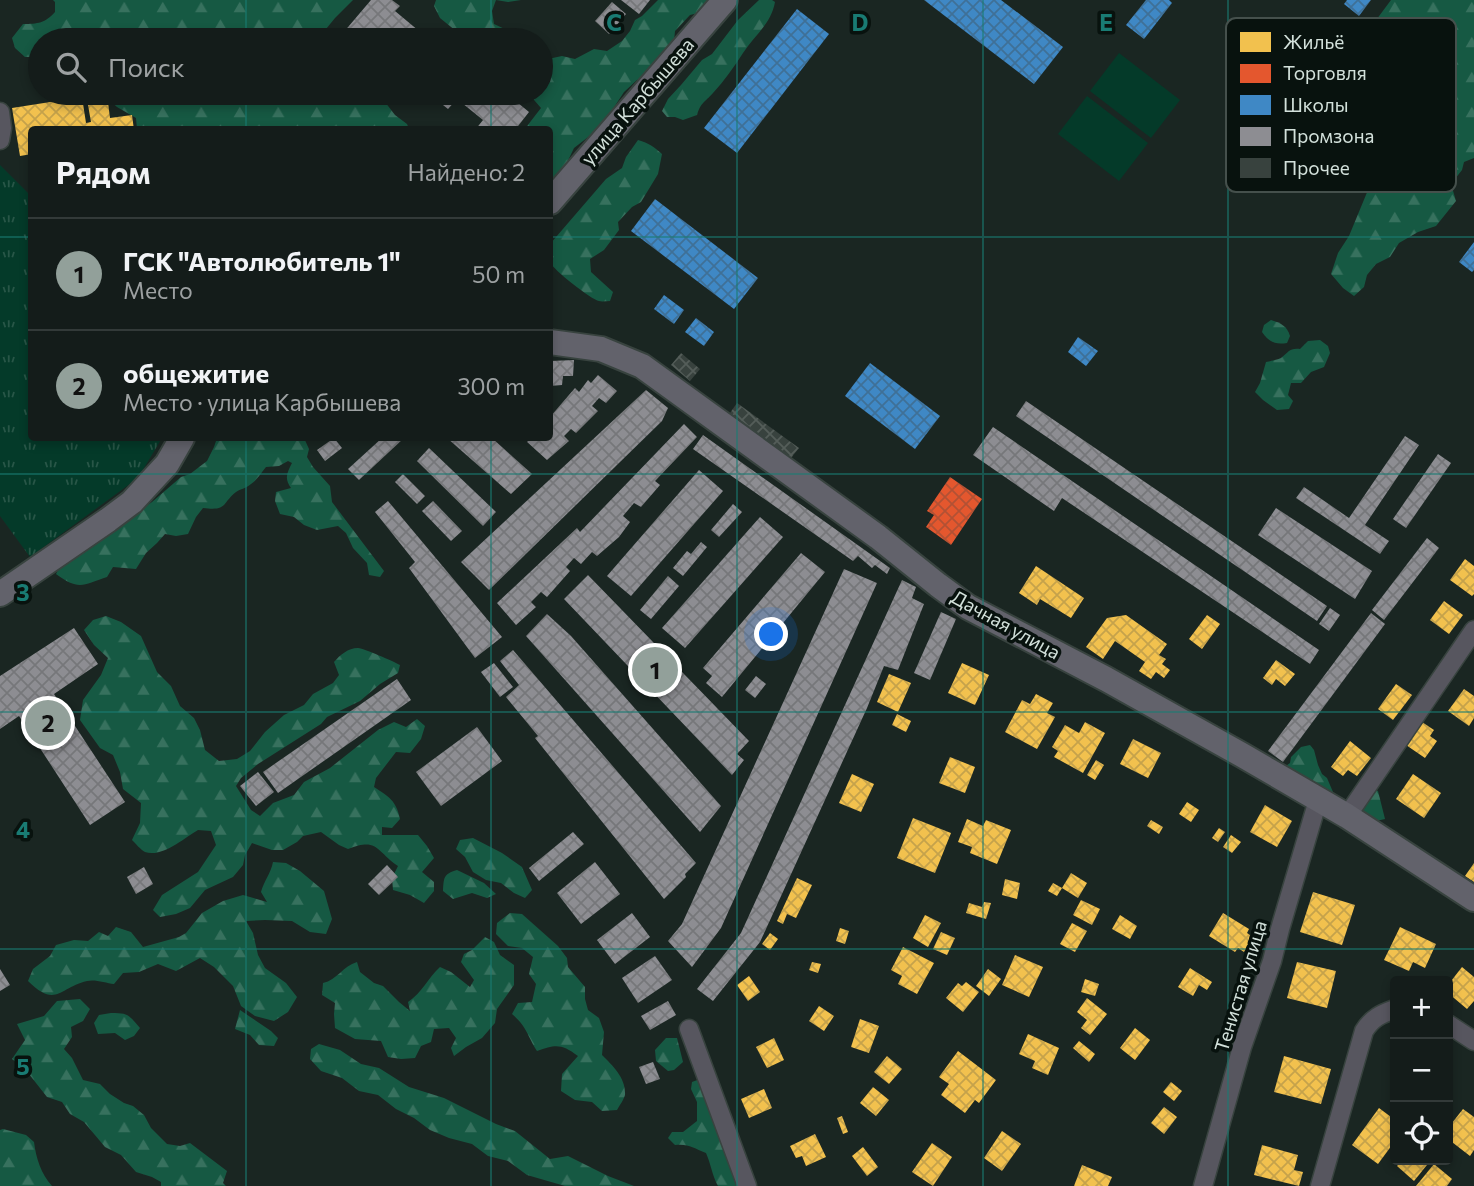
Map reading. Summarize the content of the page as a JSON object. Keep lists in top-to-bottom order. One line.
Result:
{"streets":{"street":["улица Карбышева","Дачная улица","Тенистая улица"]},"crossings":[["Дачная улица","Тенистая улица"]],"legend":["Жильё","Торговля","Школы","Промзона","Прочее"],"page":{"search":"Поиск","heading":["Рядом","Найдено: 2"],"list":[{"mark":"1","name":"ГСК \"Автолюбитель 1\"","note":"Место","value":"50 m"},{"mark":"2","name":"общежитие","note":"Место · улица Карбышева","value":"300 m"}],"pins":["1","2"],"map_buttons":["+","−"]},"grid":{"columns":["C","D","E"],"rows":["3","4","5"]}}
